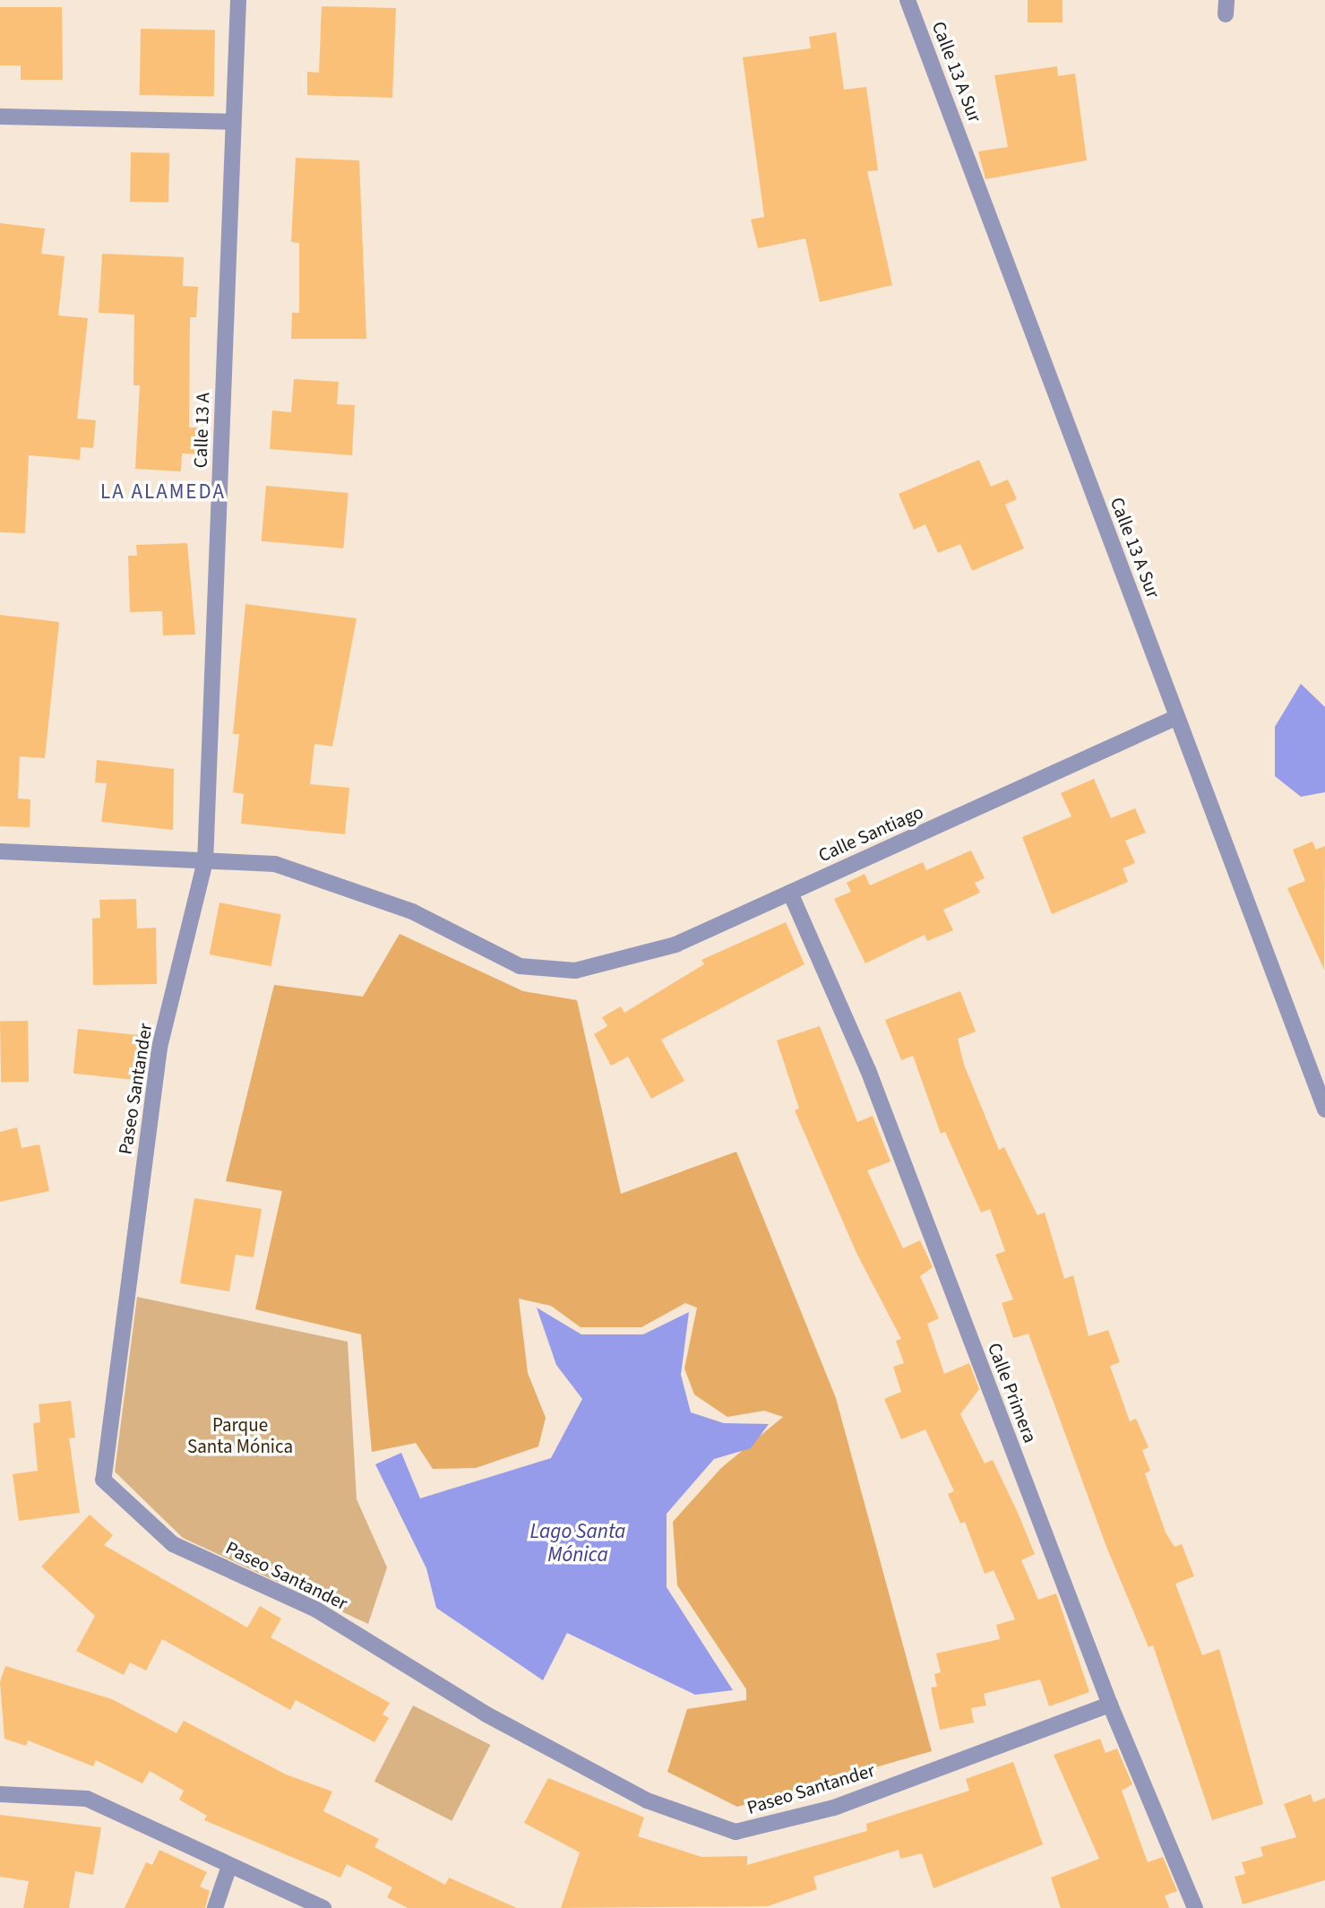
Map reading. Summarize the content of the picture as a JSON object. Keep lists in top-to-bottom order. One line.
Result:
{"streets":{"street":["Calle 13 A Sur","Calle 13 A","Calle Santiago","Paseo Santander","Calle Primera"]},"crossings":[["Calle 13 A Sur","Calle Santiago"],["Calle 13 A","Calle Santiago"],["Calle 13 A","Paseo Santander"],["Calle Santiago","Paseo Santander"],["Calle Santiago","Calle Primera"],["Paseo Santander","Calle Primera"]],"districts":["LA ALAMEDA"],"water":["Lago Santa Mónica"],"parks":["Parque Santa Mónica"]}
